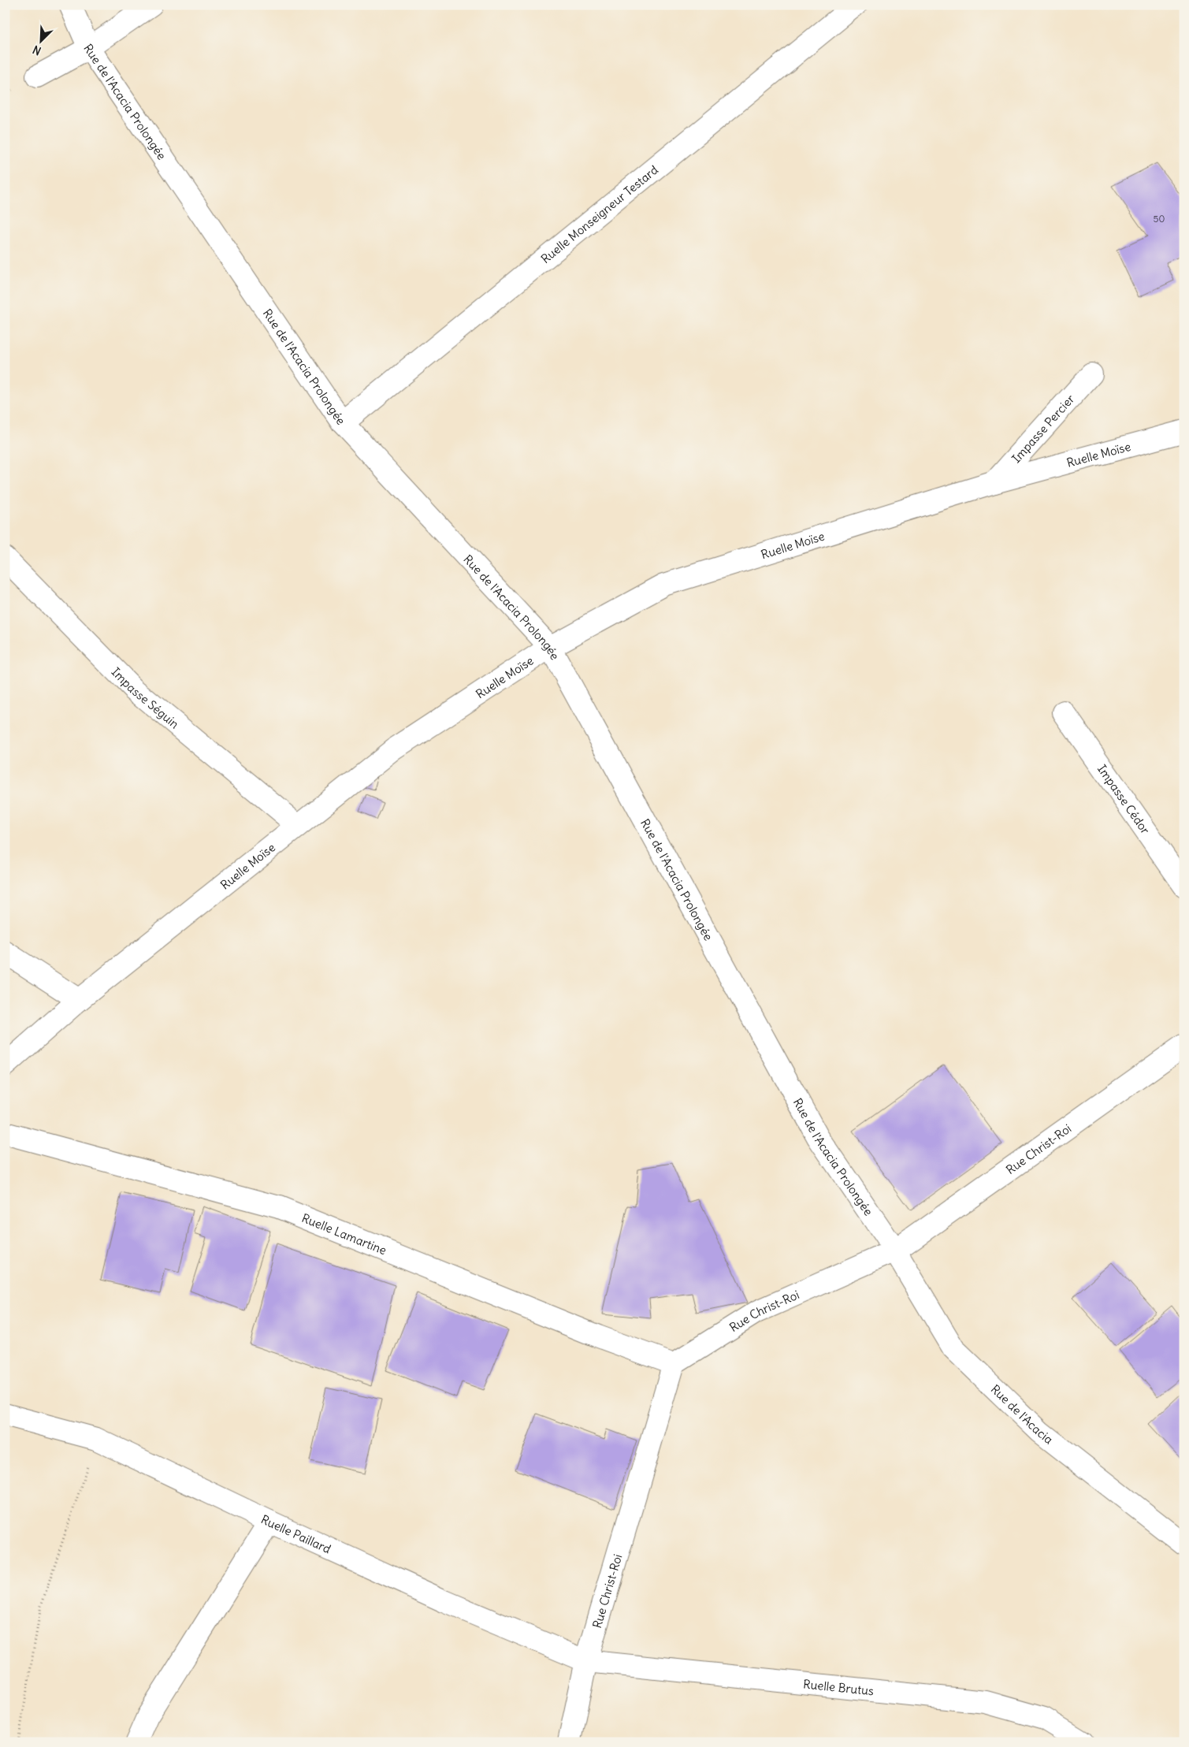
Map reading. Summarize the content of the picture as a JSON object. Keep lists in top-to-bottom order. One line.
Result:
{"streets":{"street":["Rue de l'Acacia Prolongée","Ruelle Monseigneur Testard","Impasse Percier","Ruelle Moïse","Impasse Séguin","Impasse Cédor","Rue Christ-Roi","Ruelle Lamartine","Rue de l'Acacia","Ruelle Paillard","Ruelle Brutus"]},"crossings":[["Rue de l'Acacia Prolongée","Ruelle Monseigneur Testard"],["Rue de l'Acacia Prolongée","Ruelle Moïse"],["Rue de l'Acacia Prolongée","Rue Christ-Roi"],["Rue de l'Acacia Prolongée","Rue de l'Acacia"],["Impasse Percier","Ruelle Moïse"],["Ruelle Moïse","Impasse Séguin"],["Rue Christ-Roi","Ruelle Lamartine"],["Rue Christ-Roi","Rue de l'Acacia"],["Rue Christ-Roi","Ruelle Paillard"],["Rue Christ-Roi","Ruelle Brutus"],["Ruelle Paillard","Ruelle Brutus"]],"house_numbers":["50"],"north":"bottom left"}
